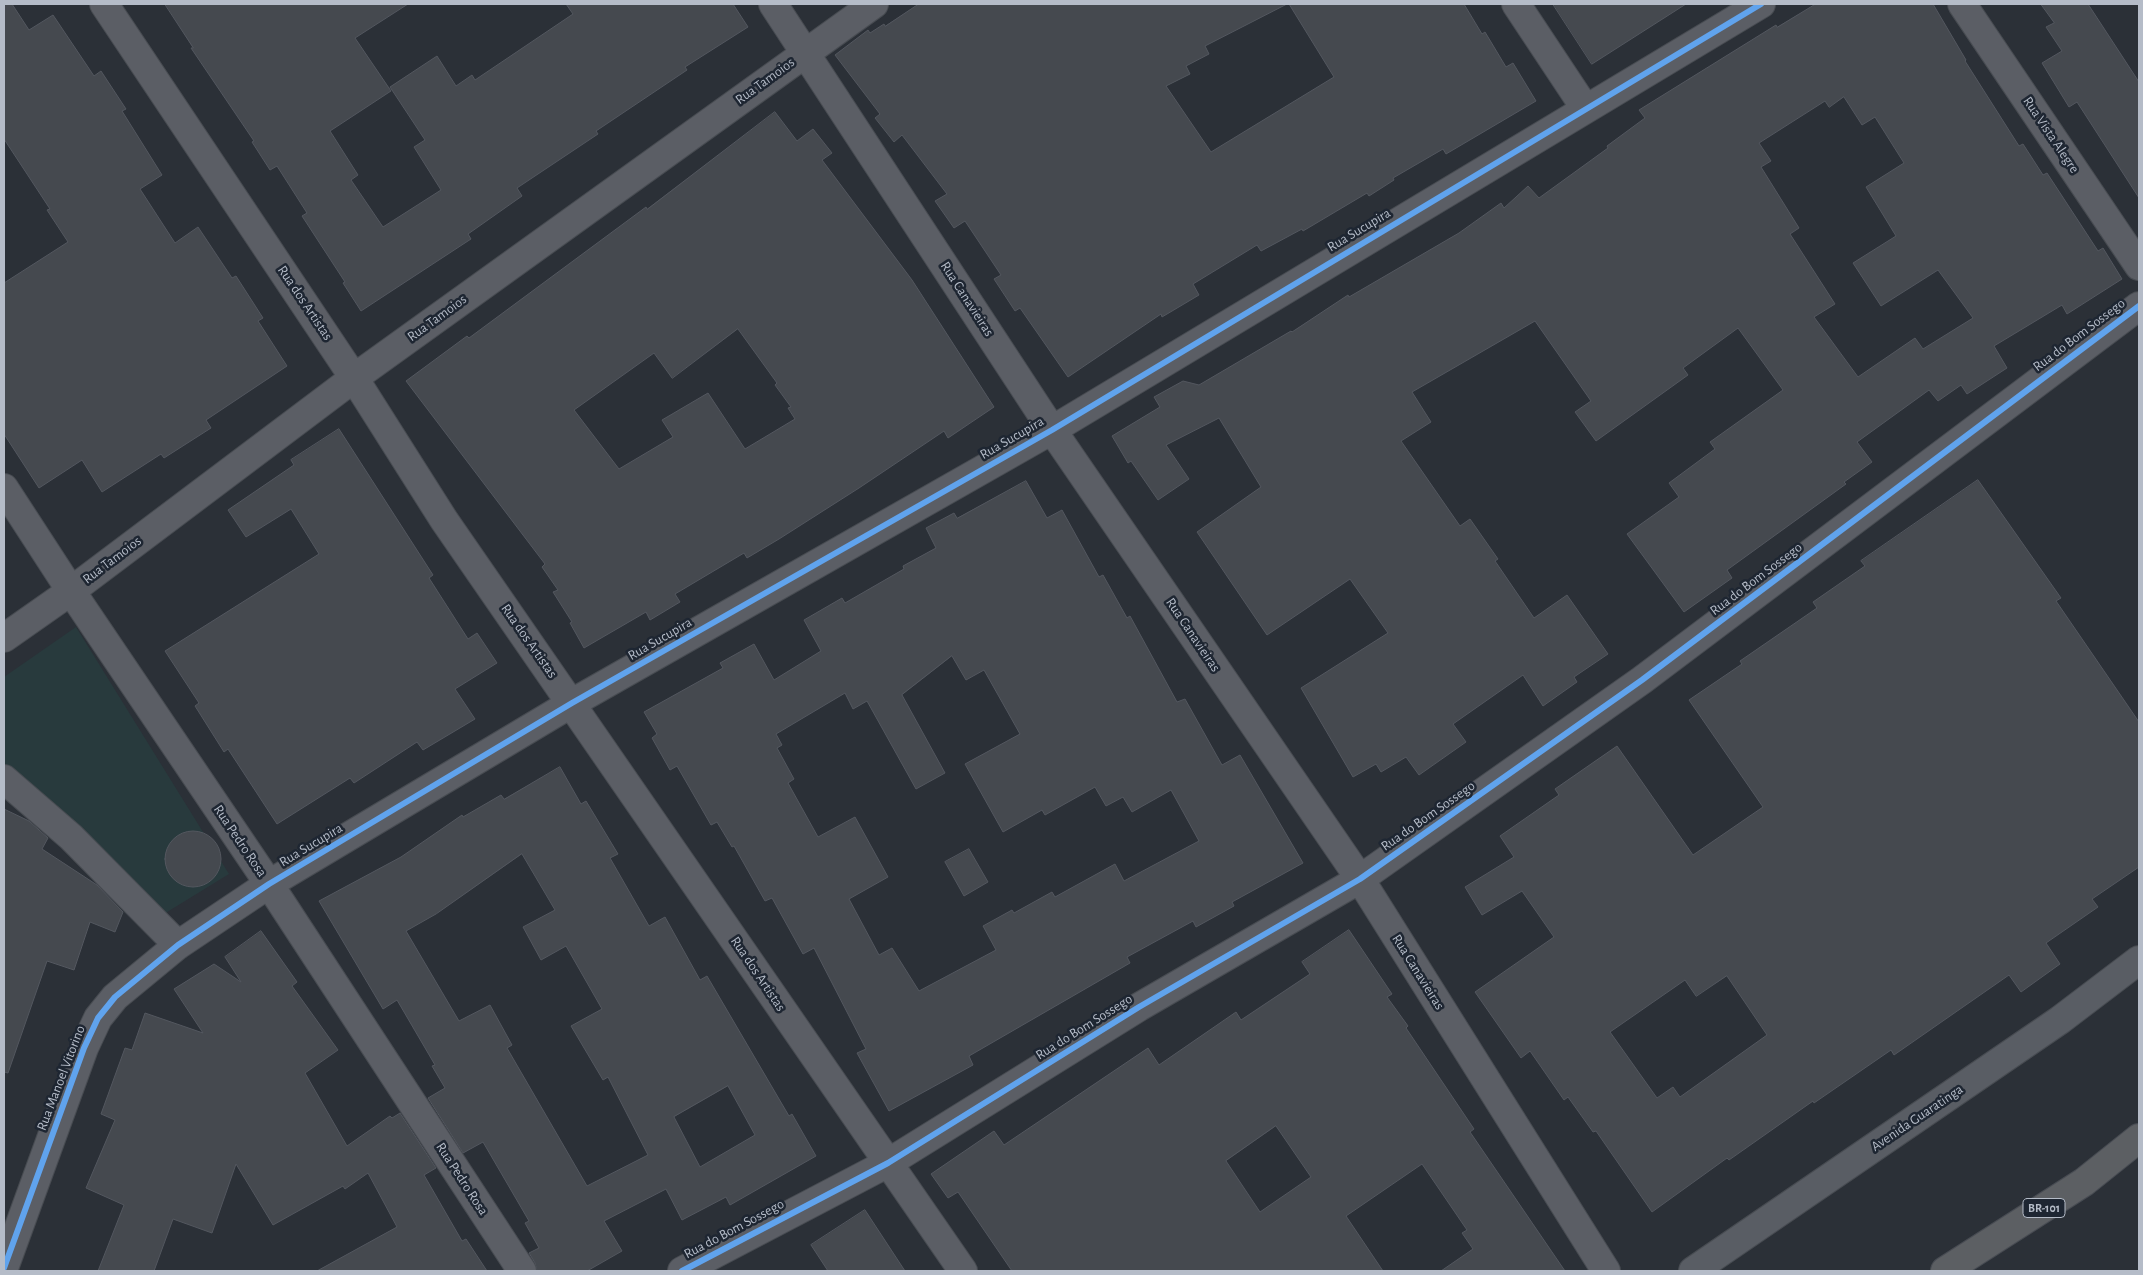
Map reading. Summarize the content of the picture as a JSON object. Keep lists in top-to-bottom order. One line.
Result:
{"streets":{"highway":["BR-101"],"main road":["Avenida Guaratinga"],"street":["Rua Tamoios","Rua Vista Alegre","Rua Sucupira","Rua Canavieiras","Rua dos Artistas","Rua do Bom Sossego","Rua Pedro Rosa","Rua Manoel Vitorino"]},"crossings":[["Rua Tamoios","Rua Canavieiras"],["Rua Tamoios","Rua dos Artistas"],["Rua Tamoios","Rua Pedro Rosa"],["Rua Sucupira","Rua Canavieiras"],["Rua Sucupira","Rua dos Artistas"],["Rua Sucupira","Rua Pedro Rosa"],["Rua Sucupira","Rua Manoel Vitorino"],["Rua Canavieiras","Rua do Bom Sossego"],["Rua dos Artistas","Rua do Bom Sossego"],["Rua Pedro Rosa","Rua Manoel Vitorino"]]}
